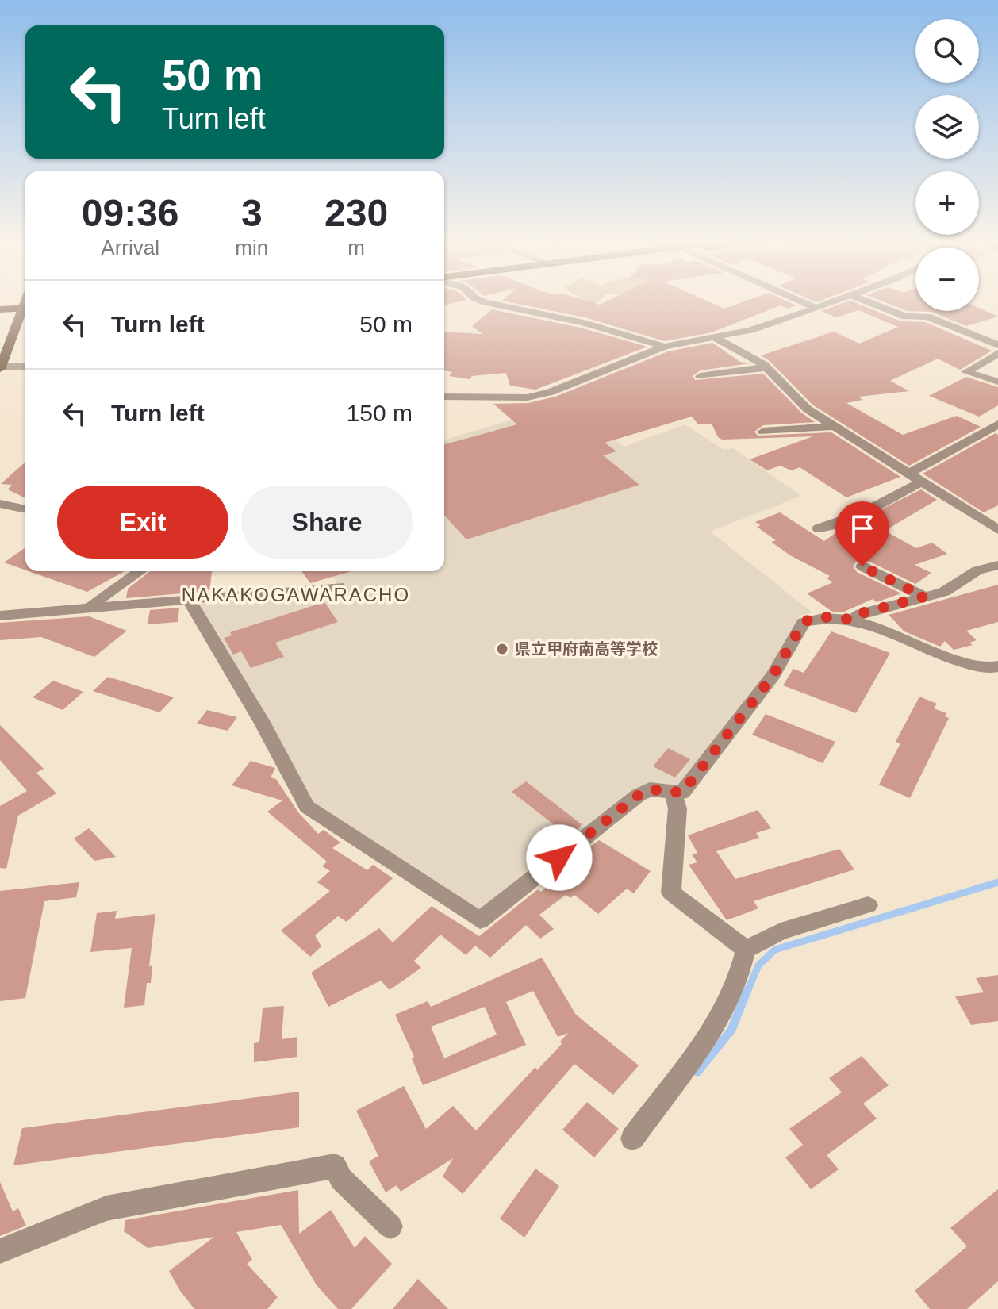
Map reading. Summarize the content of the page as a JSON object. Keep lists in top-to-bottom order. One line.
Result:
{"districts":["NAKAKOGAWARACHO"],"places":["県立甲府南高等学校"],"page":{"map_buttons":["+","−"],"turn":["50 m","Turn left"],"eta":["09:36","Arrival","3","min","230","m"],"list":[{"name":"Turn left","value":"50 m"},{"name":"Turn left","value":"150 m"}],"buttons":["Exit","Share"]}}
